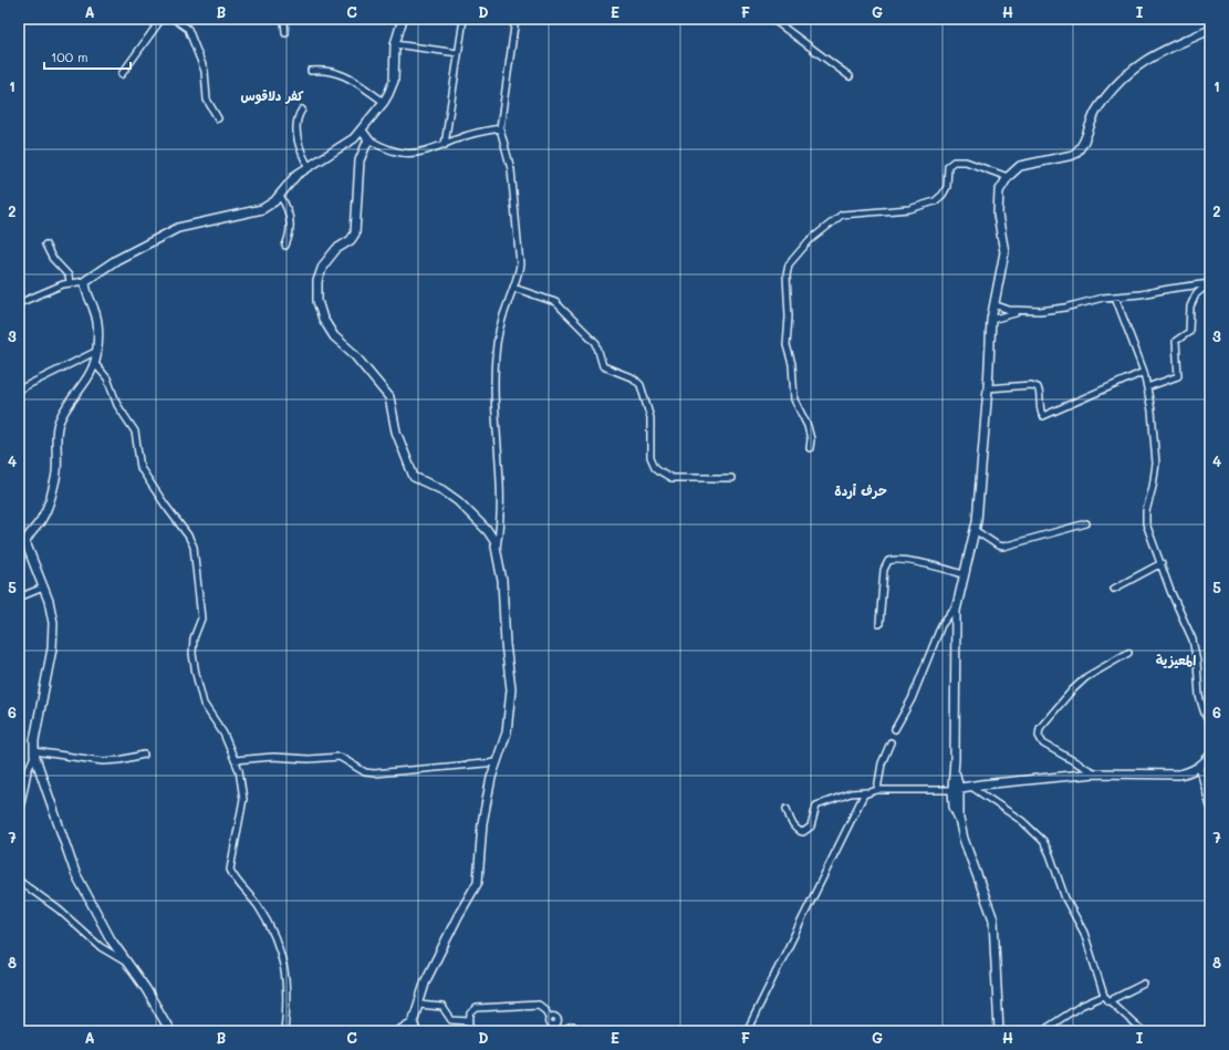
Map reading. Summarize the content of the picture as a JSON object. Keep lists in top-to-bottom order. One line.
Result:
{"districts":["كفر دلاقوس","حرف أردة","المعيزية"],"scale_bar":"100 m","grid":{"columns":["A","B","C","D","E","F","G","H","I"],"rows":["1","2","3","4","5","6","7","8"]}}
